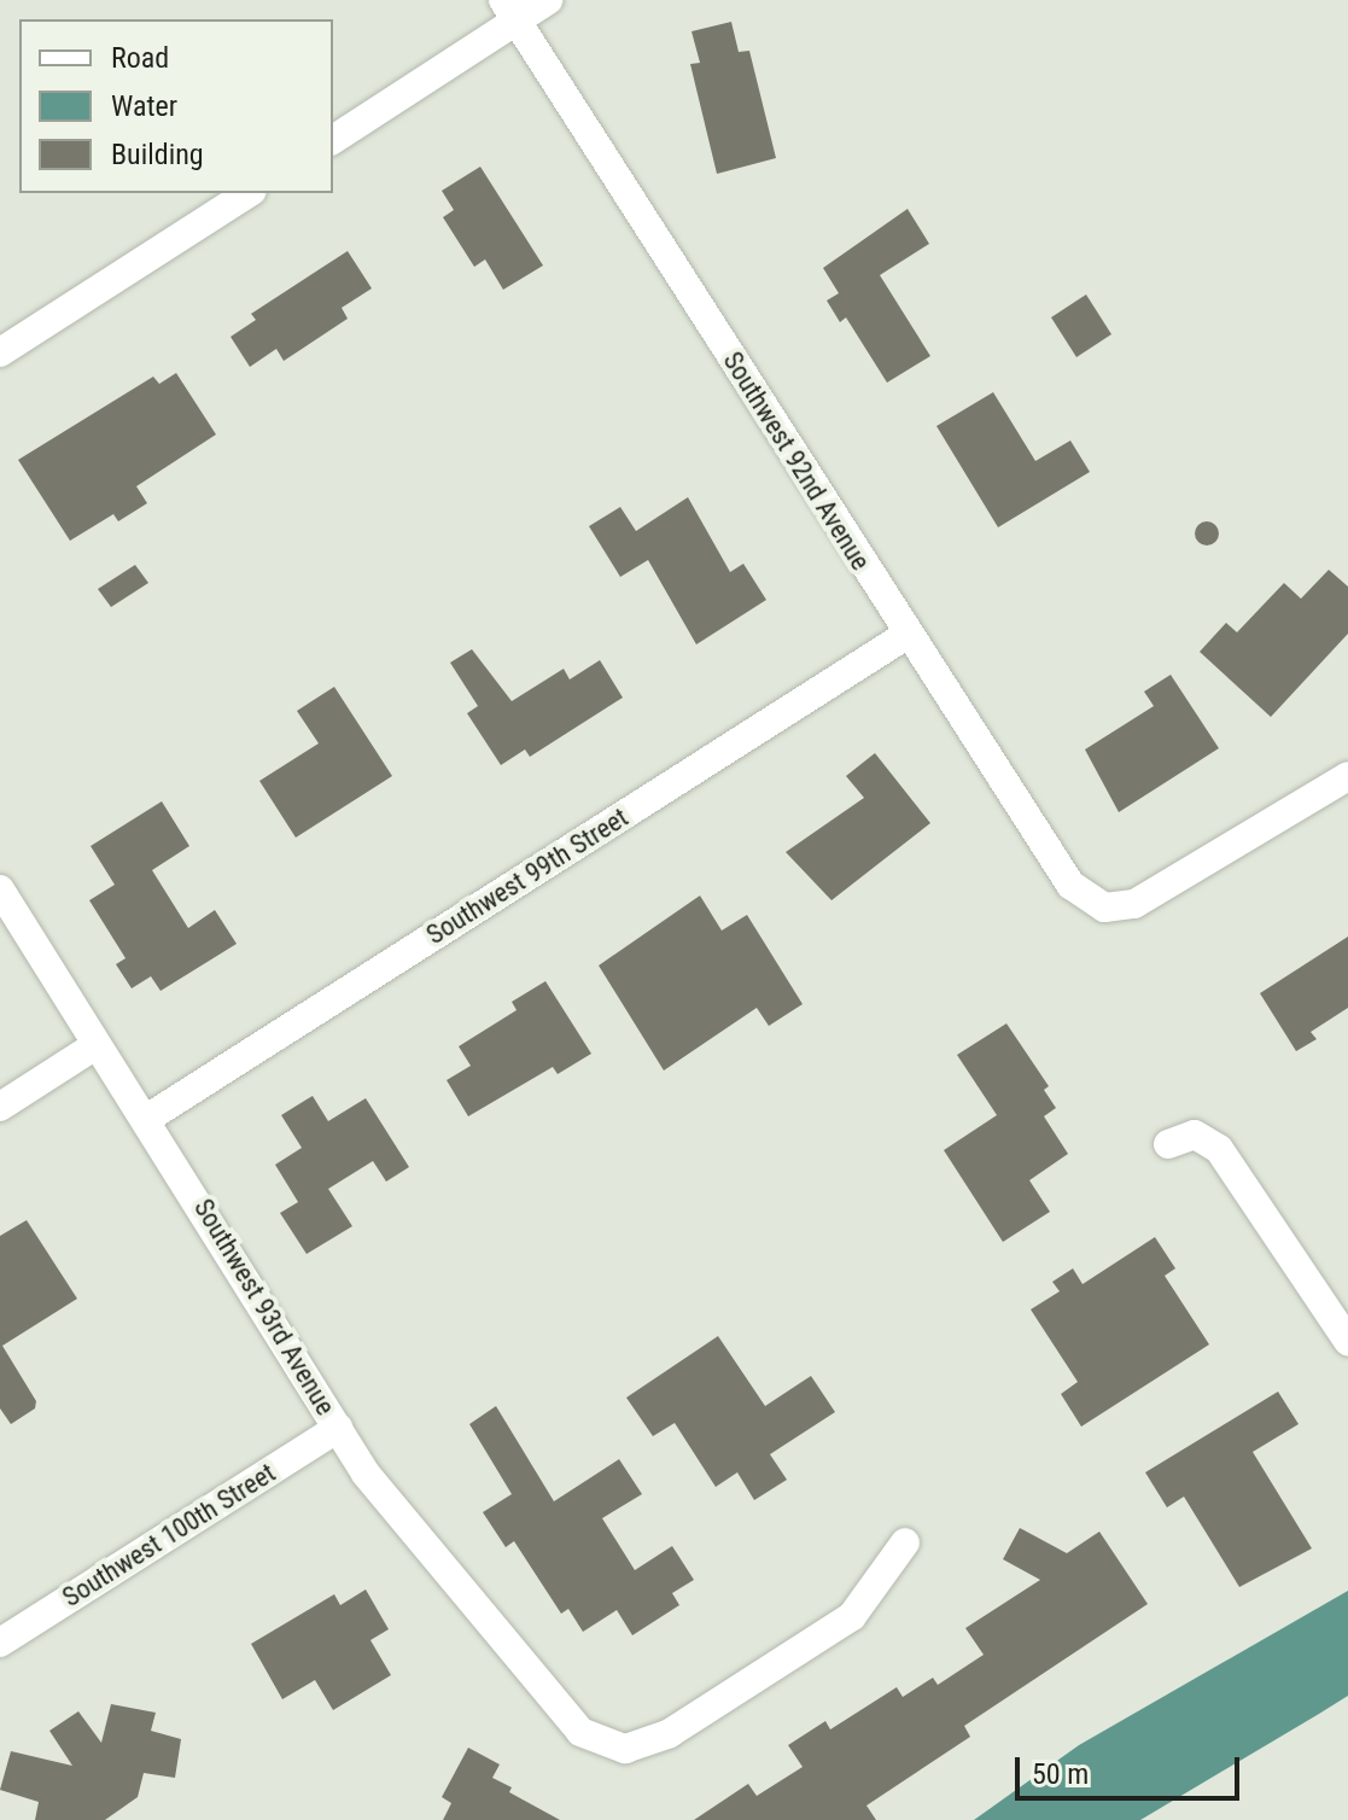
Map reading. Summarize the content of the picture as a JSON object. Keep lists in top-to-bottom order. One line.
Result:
{"streets":{"street":["Southwest 92nd Avenue","Southwest 99th Street","Southwest 93rd Avenue","Southwest 100th Street"]},"crossings":[["Southwest 92nd Avenue","Southwest 99th Street"],["Southwest 99th Street","Southwest 93rd Avenue"],["Southwest 93rd Avenue","Southwest 100th Street"]],"legend":["Road","Water","Building"],"scale_bar":"50 m"}
